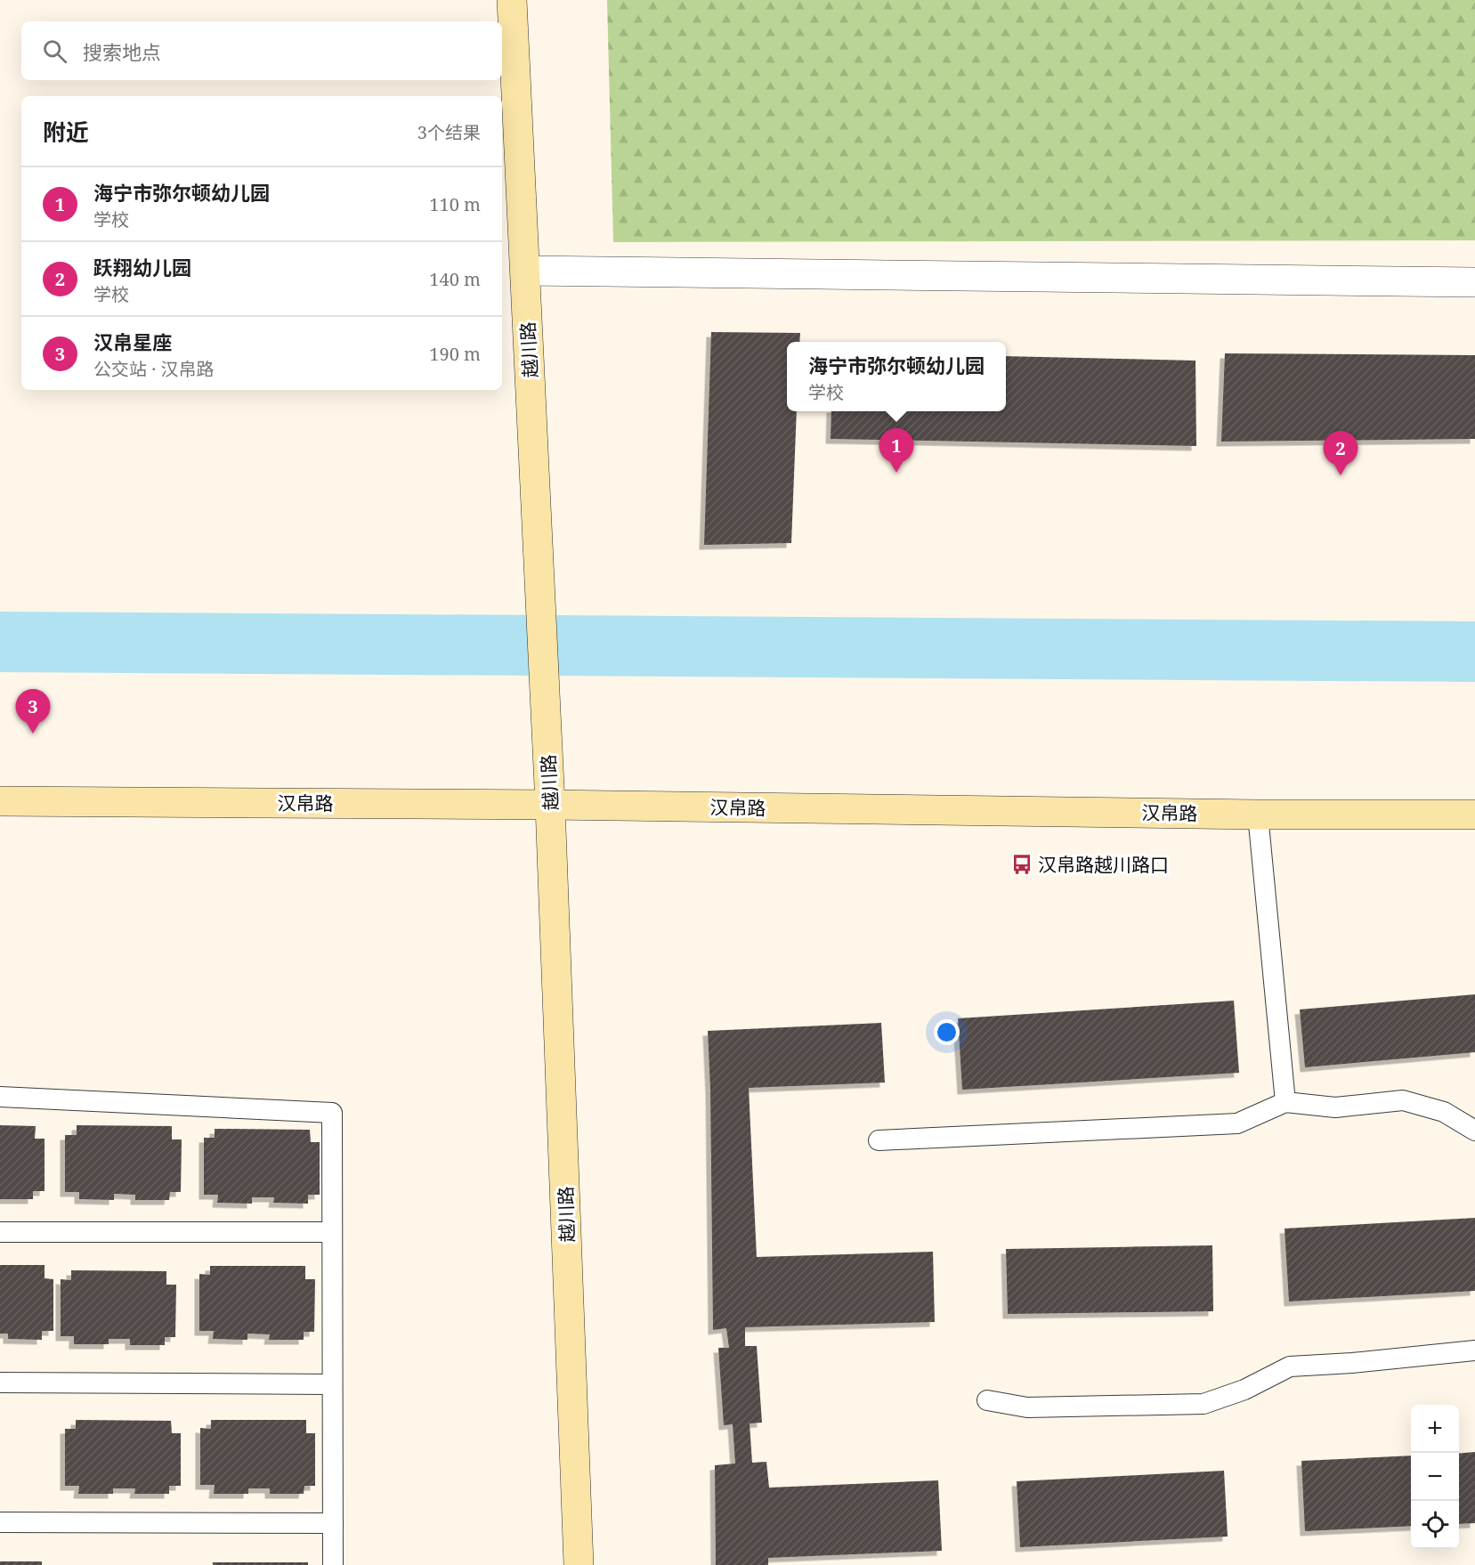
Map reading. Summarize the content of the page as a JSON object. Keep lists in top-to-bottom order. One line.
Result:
{"streets":{"street":["越川路","汉帛路"]},"crossings":[["越川路","汉帛路"]],"places":{"bus stop":["汉帛路越川路口"]},"page":{"search":"搜索地点","heading":["附近","3个结果"],"list":[{"mark":"1","name":"海宁市弥尔顿幼儿园","note":"学校","value":"110 m"},{"mark":"2","name":"跃翔幼儿园","note":"学校","value":"140 m"},{"mark":"3","name":"汉帛星座","note":"公交站 · 汉帛路","value":"190 m"}],"popup":["海宁市弥尔顿幼儿园","学校"],"pins":["1","2","3"],"map_buttons":["+","−"]}}
